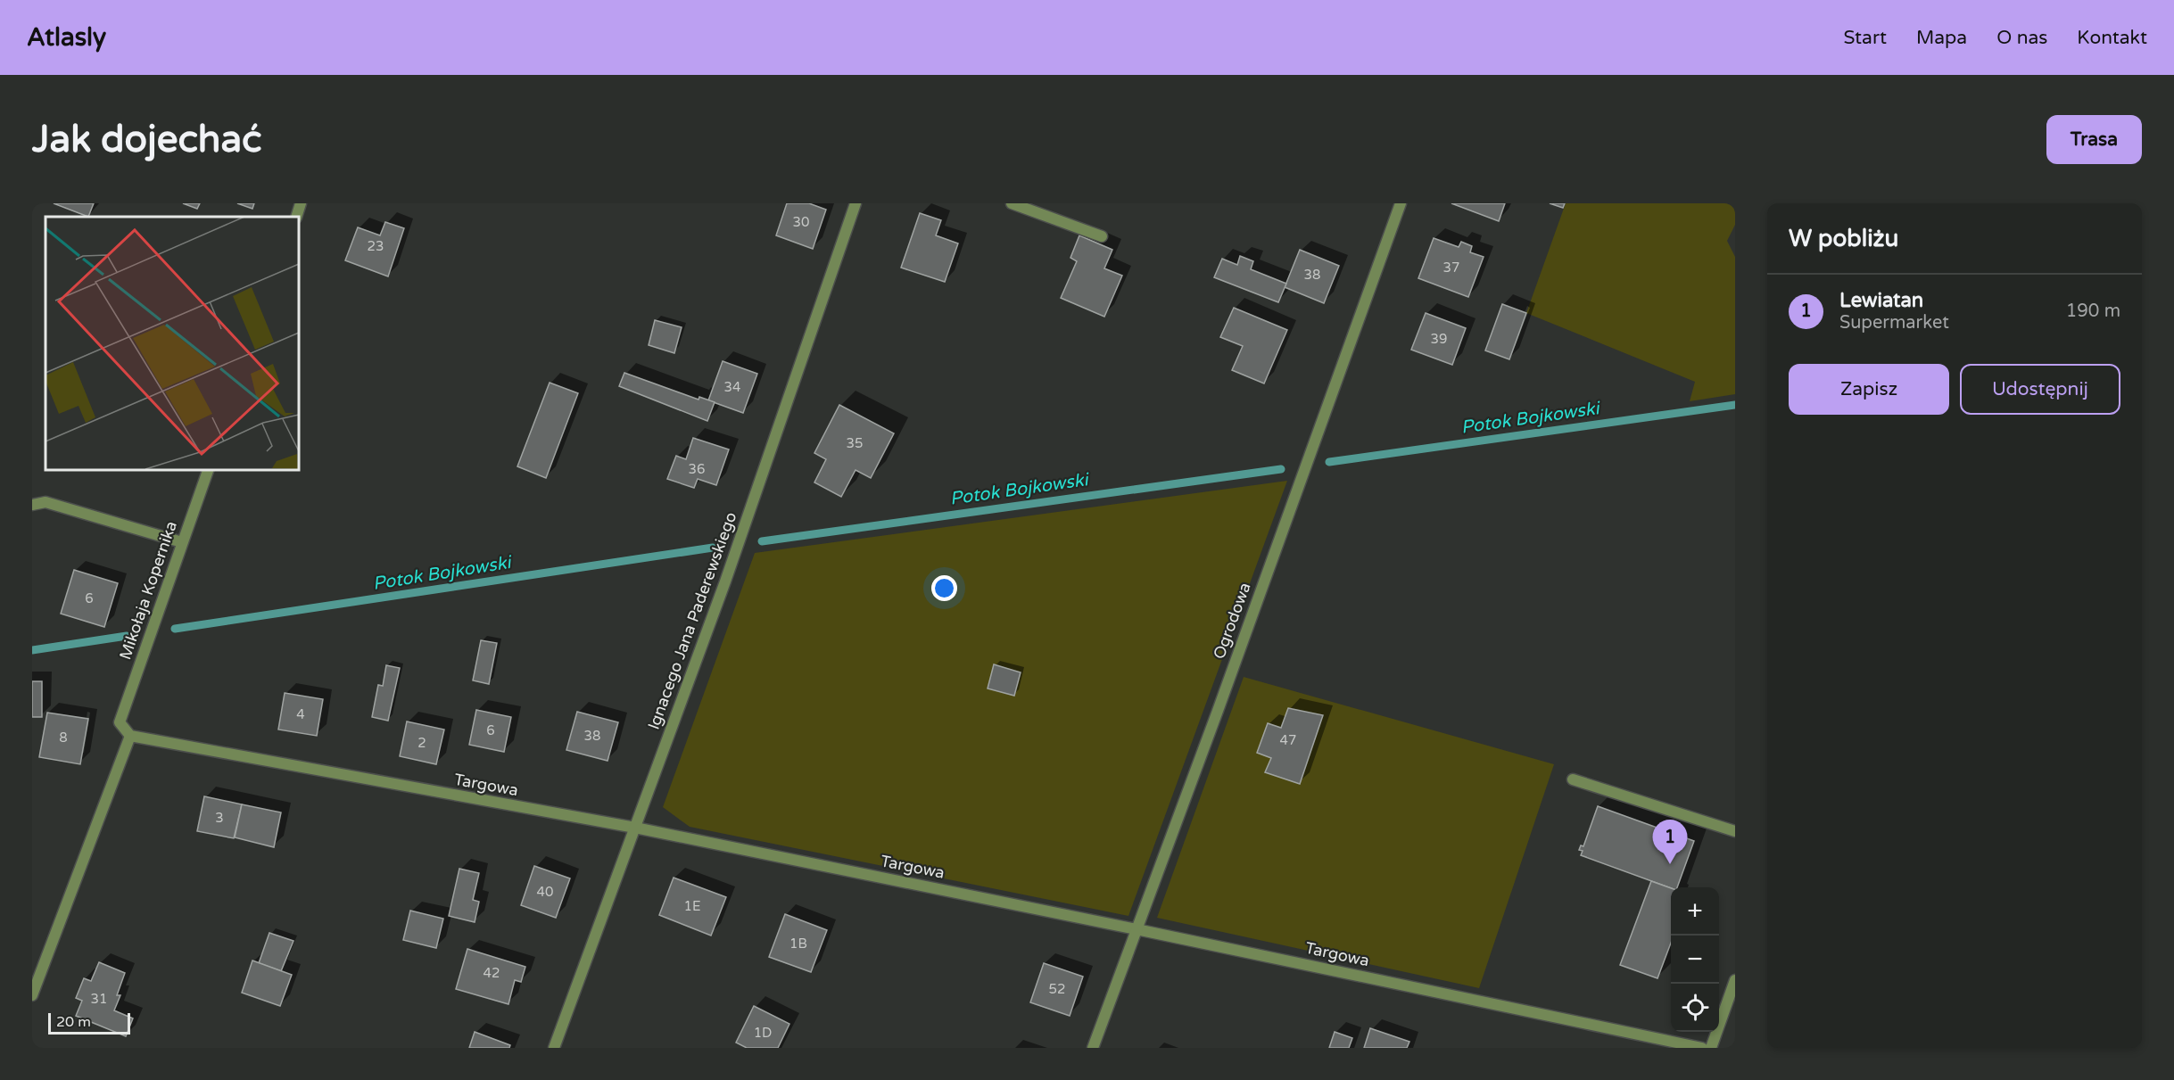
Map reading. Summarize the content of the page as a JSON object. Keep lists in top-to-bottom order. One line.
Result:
{"streets":{"street":["Mikołaja Kopernika","Ignacego Jana Paderewskiego","Ogrodowa","Targowa"]},"crossings":[["Mikołaja Kopernika","Targowa"],["Ignacego Jana Paderewskiego","Targowa"],["Ogrodowa","Targowa"]],"water":["Potok Bojkowski"],"house_numbers":["30","23","37","38","39","34","35","36","6","4","6","38","8","47","2","3","40","1E","1B","42","52","31","1D"],"scale_bar":"20 m","page":{"header":"Atlasly","nav":["Start","Mapa","O nas","Kontakt"],"buttons":["Trasa",["Zapisz","Udostępnij"]],"title":"Jak dojechać","heading":"W pobliżu","list":[{"mark":"1","name":"Lewiatan","note":"Supermarket","value":"190 m"}],"pins":"1","map_buttons":["+","−"],"scale":"20 m"}}
